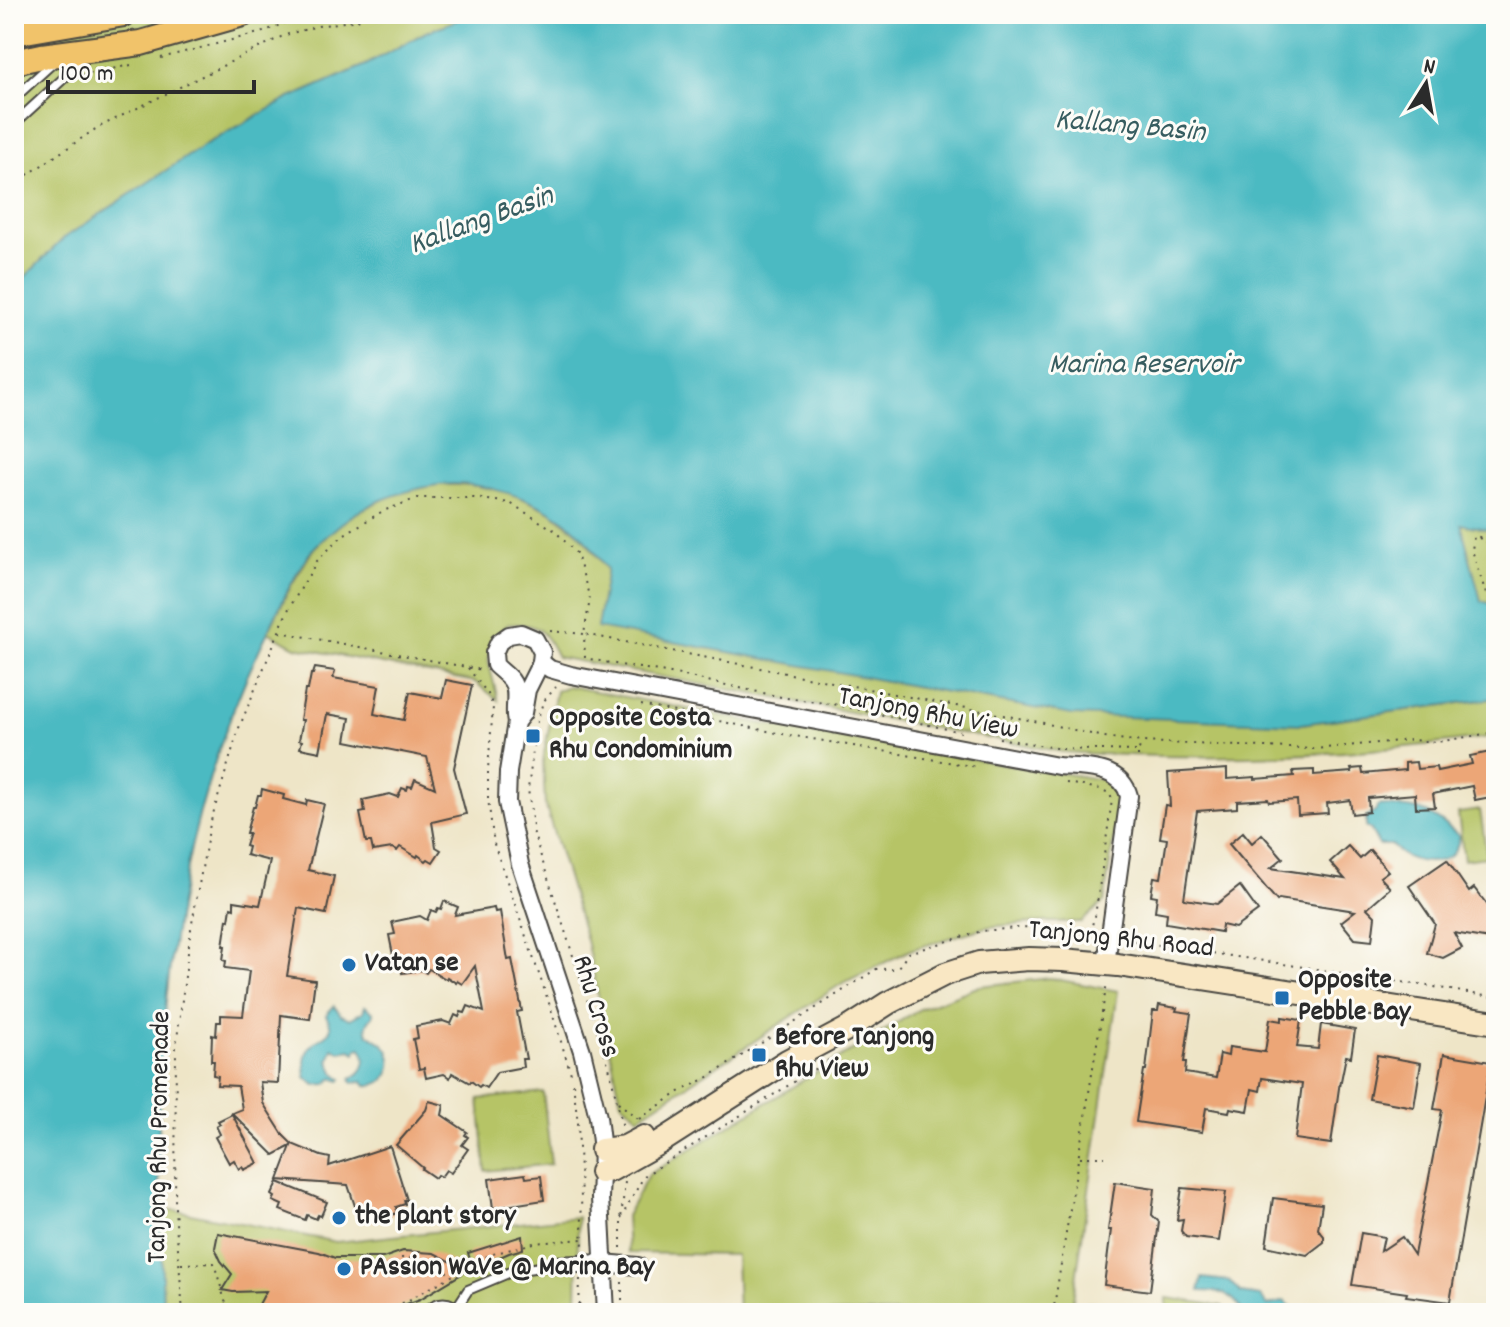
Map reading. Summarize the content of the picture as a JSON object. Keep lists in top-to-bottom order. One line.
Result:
{"streets":{"street":["Tanjong Rhu View","Tanjong Rhu Road","Rhu Cross"],"path":["Tanjong Rhu Promenade"]},"crossings":[["Tanjong Rhu View","Tanjong Rhu Road"],["Tanjong Rhu View","Rhu Cross"],["Tanjong Rhu Road","Rhu Cross"]],"water":["Kallang Basin","Marina Reservoir"],"places":{"transit":["Opposite Costa Rhu Condominium","Opposite Pebble Bay","Before Tanjong Rhu View"],"other":["Vatan se","the plant story","PAssion WaVe @ Marina Bay"]},"scale_bar":"100 m","north":"top"}
